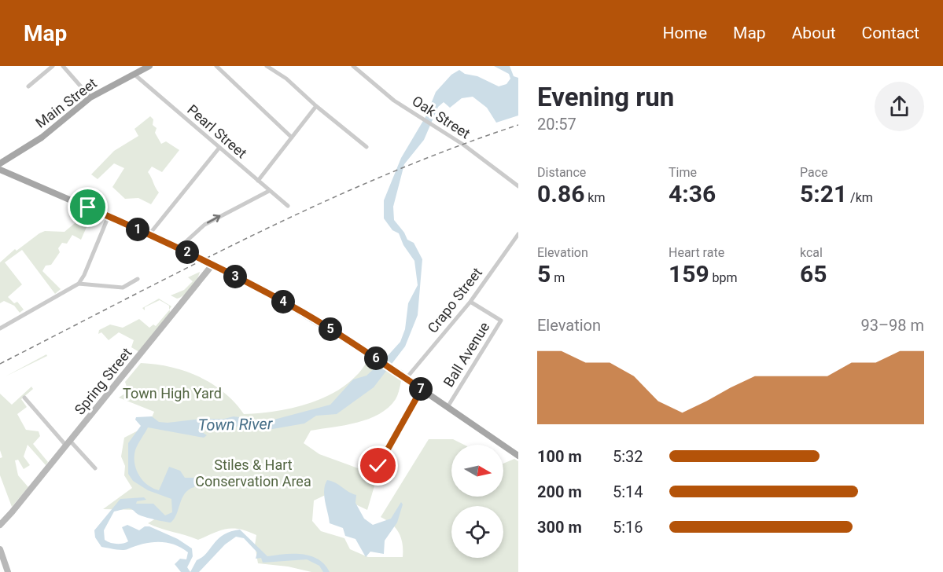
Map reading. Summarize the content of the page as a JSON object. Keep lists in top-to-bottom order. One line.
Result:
{"streets":{"main road":["Main Street"],"street":["Oak Street","Pearl Street","Crapo Street","Ball Avenue","Spring Street"]},"crossings":[["Main Street","Pearl Street"],["Crapo Street","Ball Avenue"]],"water":["Town River"],"parks":["Town High Yard","Stiles & Hart Conservation Area"],"north":"right","page":{"header":"Map","nav":["Home","Map","About","Contact"],"heading":["Evening run","20:57"],"stats":[["Distance","0.86 km"],["Time","4:36"],["Pace","5:21 /km"],["Elevation","5 m"],["Heart rate","159 bpm"],["kcal","65"]],"pins":["1","2","3","4","5","6","7"],"chart":["Elevation","93–98 m"],"list":[{"name":"100 m","note":"5:32"},{"name":"200 m","note":"5:14"},{"name":"300 m","note":"5:16"}]}}
